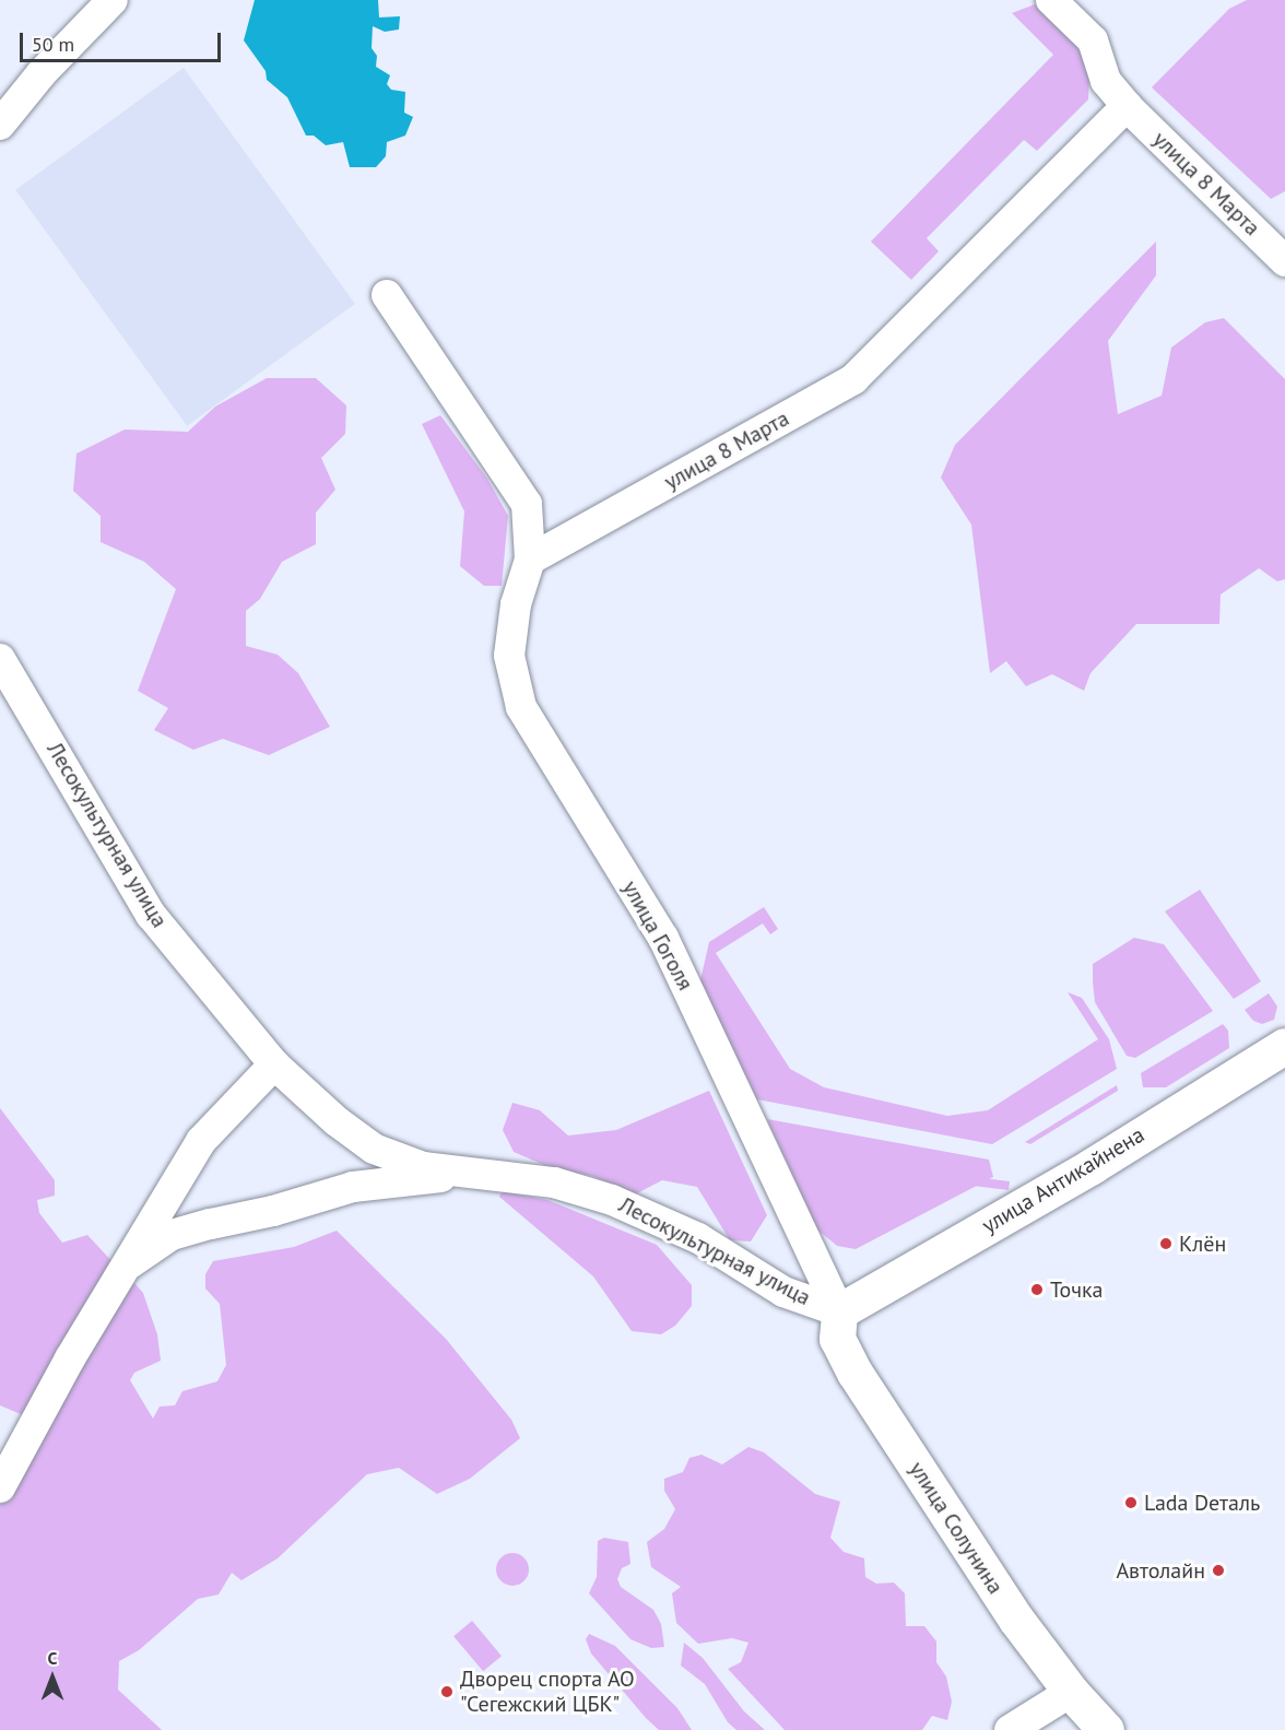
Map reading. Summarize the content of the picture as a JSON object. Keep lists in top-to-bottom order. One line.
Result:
{"streets":{"street":["улица 8 Марта","Лесокультурная улица","улица Гоголя","улица Антикайнена","улица Солунина"]},"crossings":[["улица 8 Марта","улица Гоголя"],["Лесокультурная улица","улица Гоголя"],["Лесокультурная улица","улица Антикайнена"],["Лесокультурная улица","улица Солунина"],["улица Гоголя","улица Антикайнена"],["улица Гоголя","улица Солунина"],["улица Антикайнена","улица Солунина"]],"places":["Клён","Точка","Lada Dеталь","Автолайн","Дворец спорта АО \"Сегежский ЦБК\""],"scale_bar":"50 m","north":"top"}
